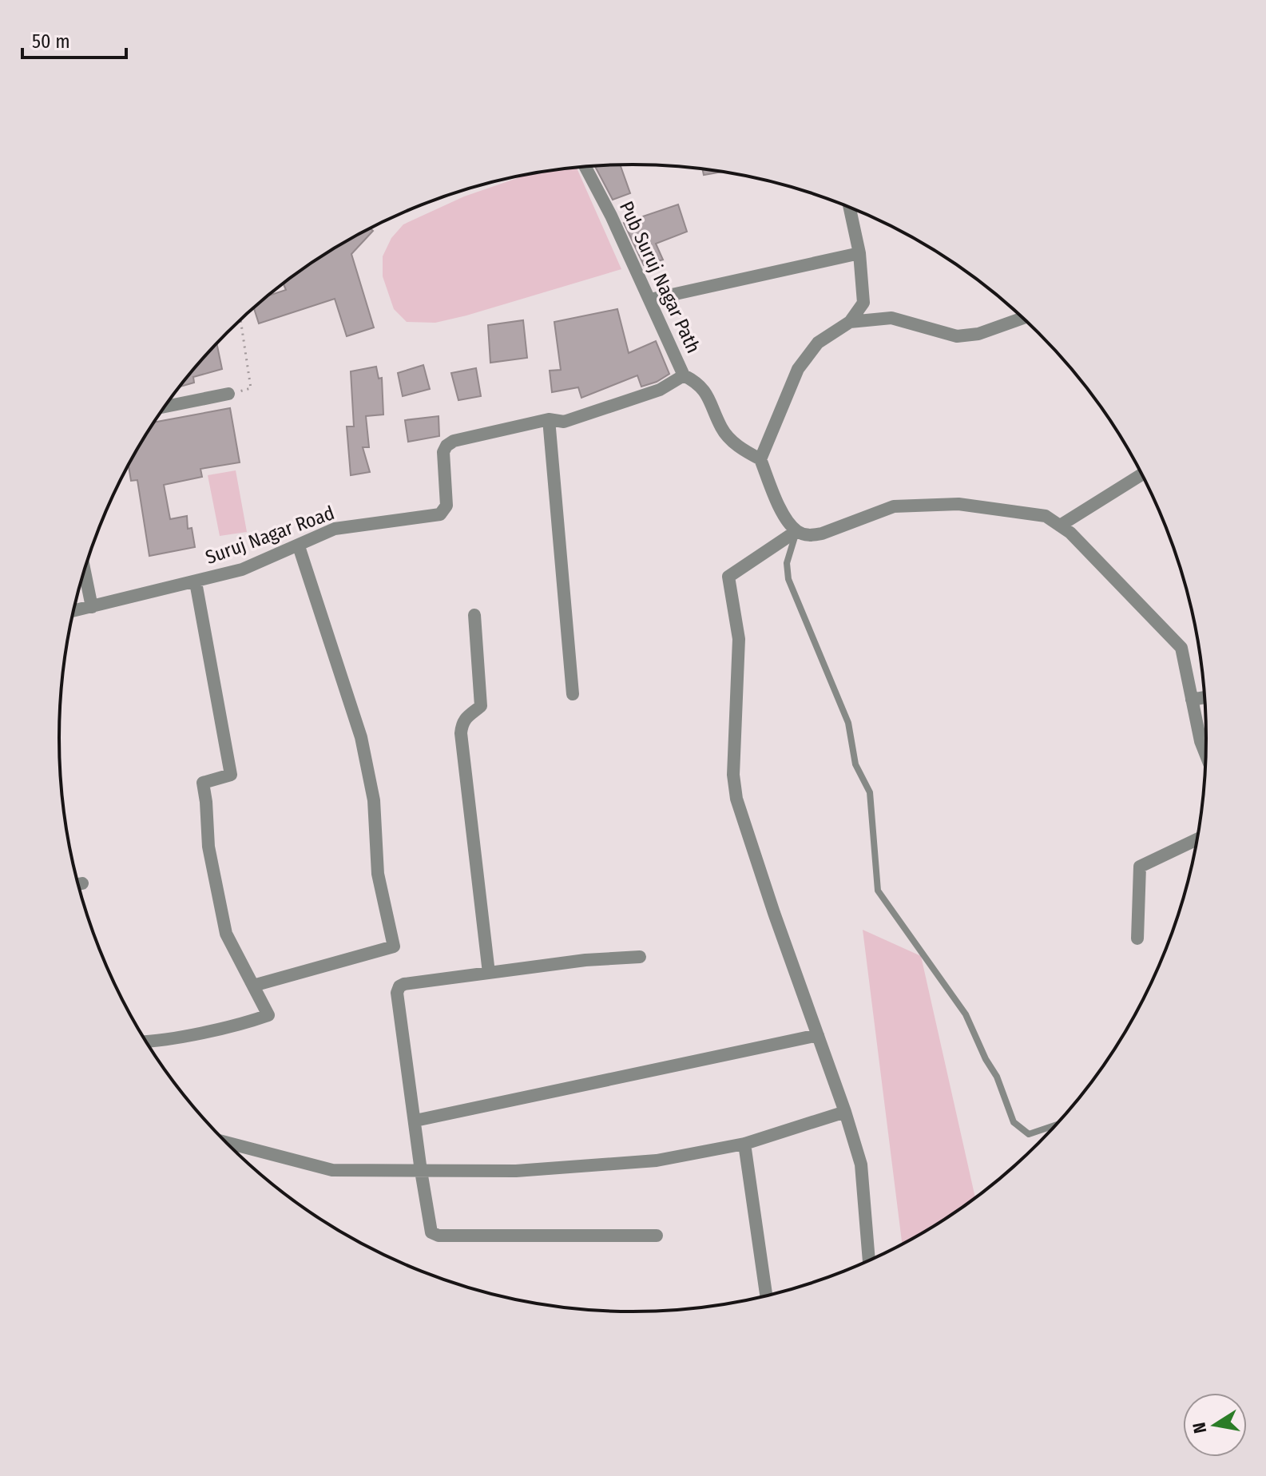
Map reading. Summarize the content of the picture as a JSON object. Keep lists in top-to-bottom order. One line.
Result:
{"streets":{"street":["Pub Suruj Nagar Path","Suruj Nagar Road"]},"crossings":[["Pub Suruj Nagar Path","Suruj Nagar Road"]],"scale_bar":"50 m","north":"left"}
